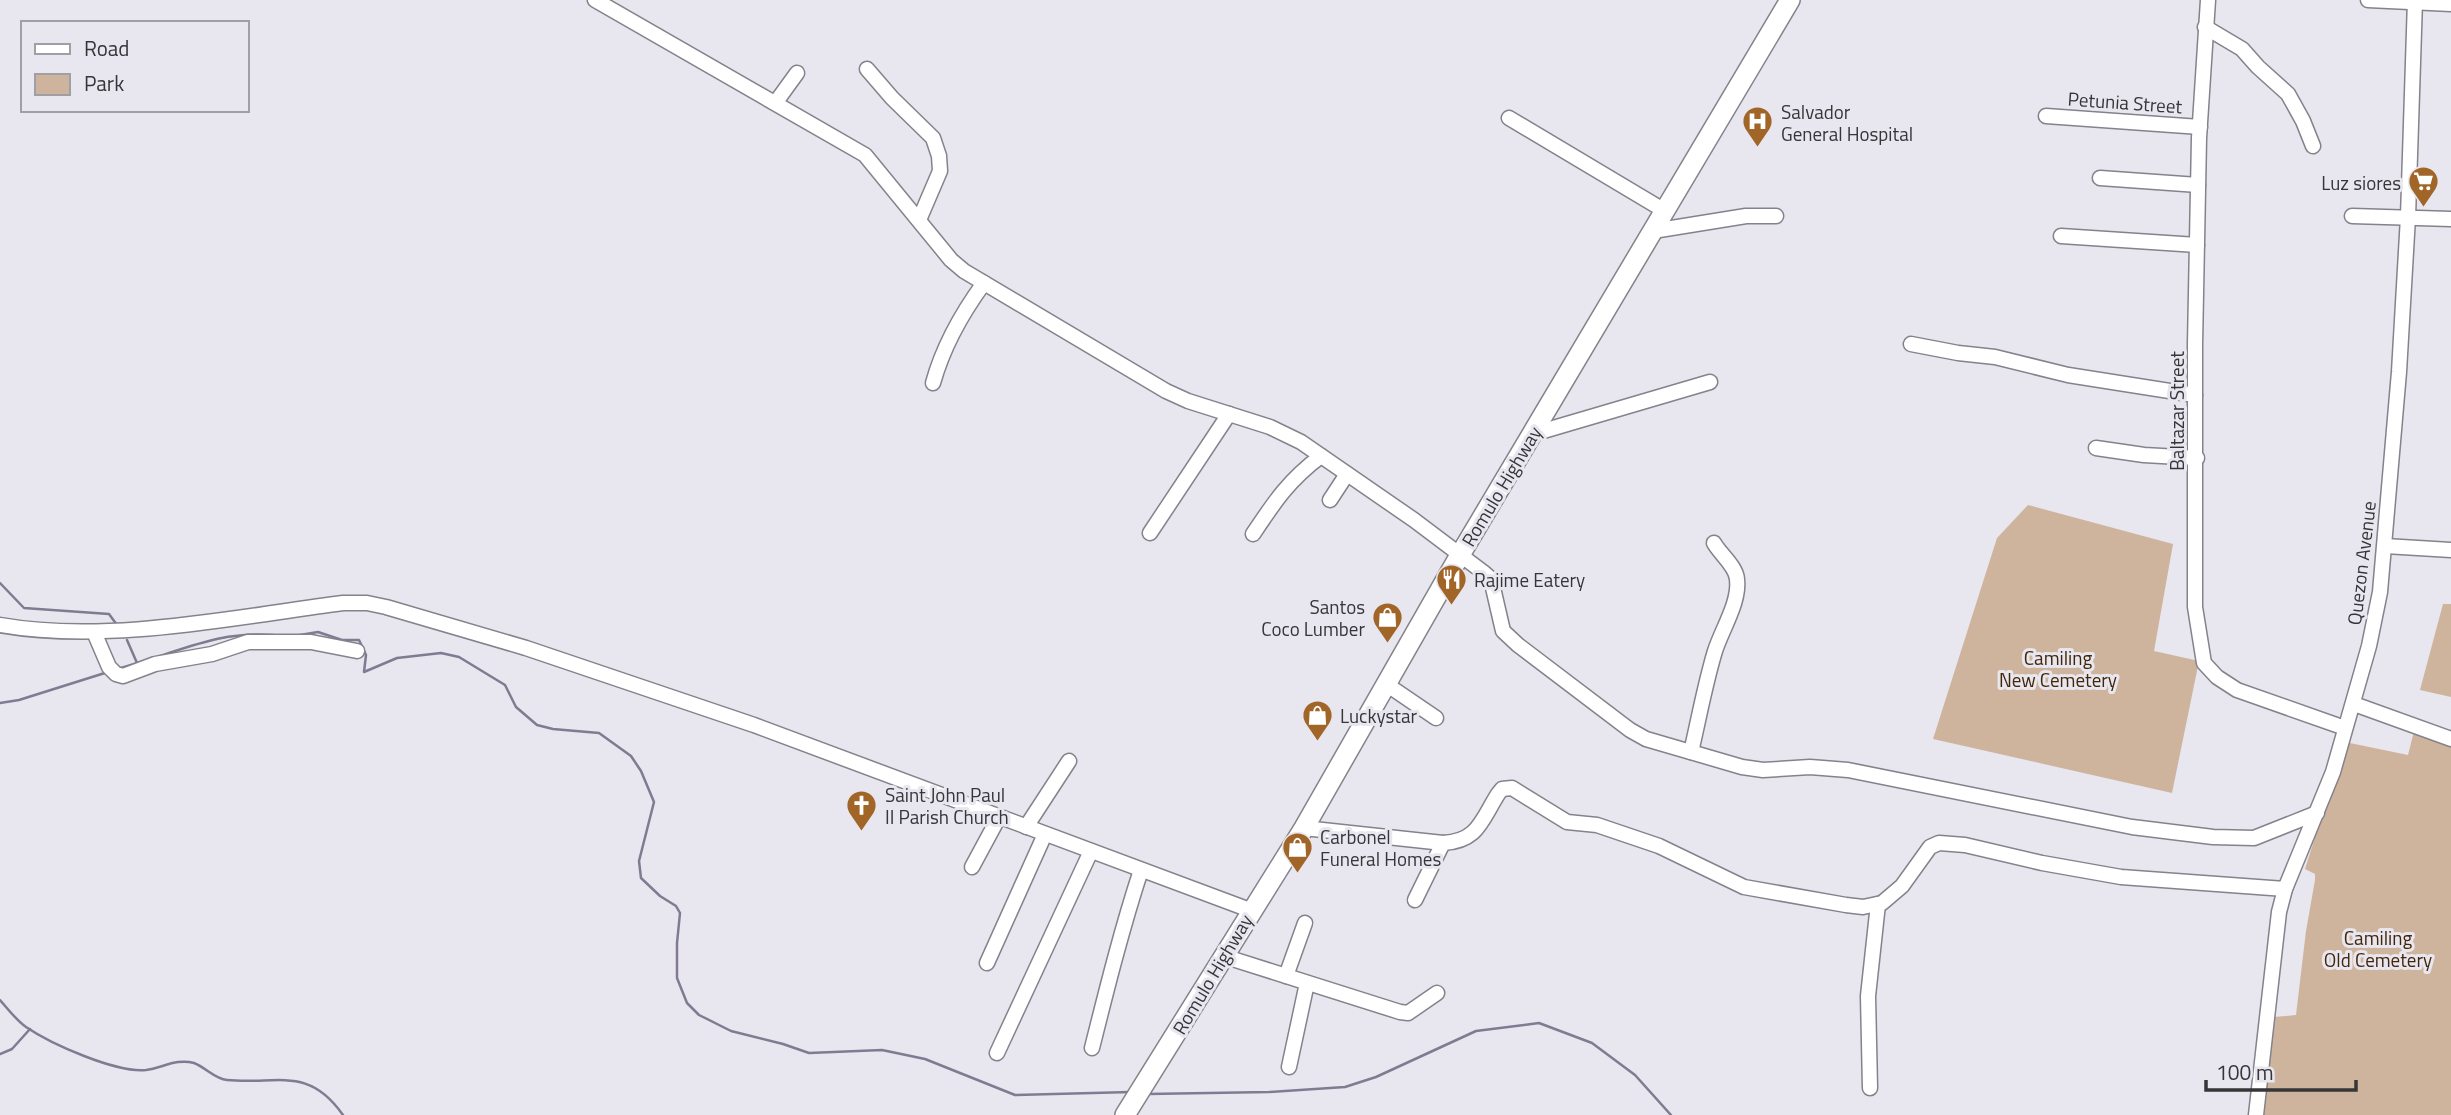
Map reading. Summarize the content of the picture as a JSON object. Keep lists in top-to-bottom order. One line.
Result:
{"streets":{"highway":["Romulo Highway"],"street":["Petunia Street","Baltazar Street","Quezon Avenue"]},"crossings":[["Petunia Street","Baltazar Street"],["Baltazar Street","Quezon Avenue"]],"parks":["Camiling New Cemetery","Camiling Old Cemetery"],"places":{"hospital":["Salvador General Hospital"],"supermarket":["Luz siores"],"restaurant":["Rajime Eatery"],"shop":["Santos Coco Lumber","Luckystar","Carbonel Funeral Homes"],"church":["Saint John Paul II Parish Church"]},"legend":["Road","Park"],"scale_bar":"100 m"}
